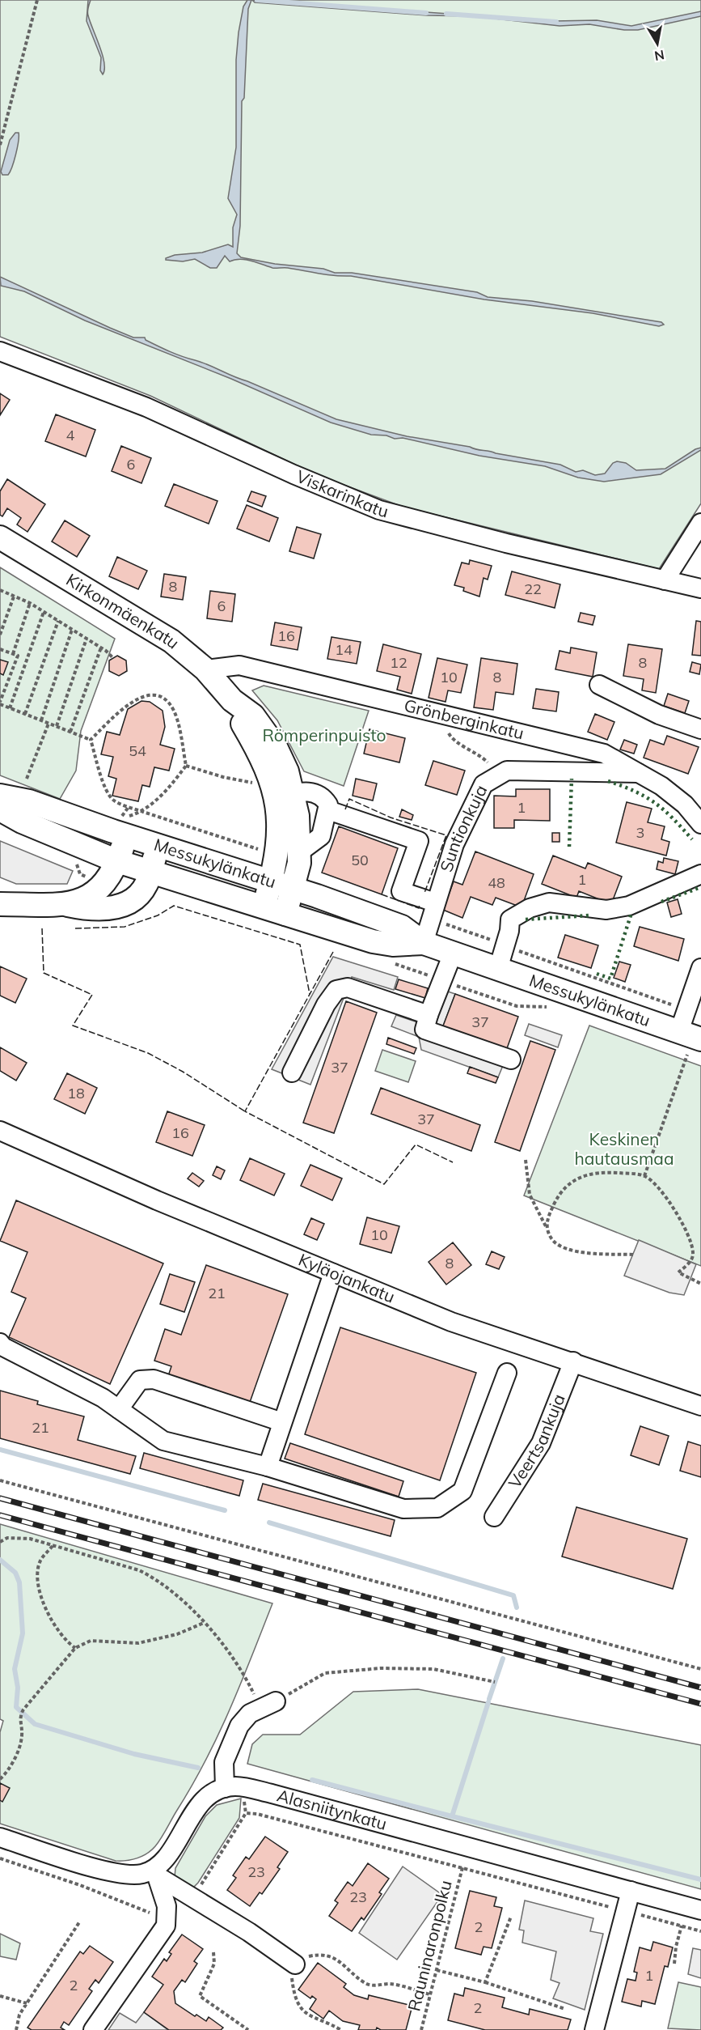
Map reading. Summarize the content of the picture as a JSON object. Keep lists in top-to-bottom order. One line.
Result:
{"streets":{"main road":["Kirkonmäenkatu","Messukylänkatu"],"street":["Viskarinkatu","Grönberginkatu","Suntionkuja","Kyläojankatu","Veertsankuja","Alasniitynkatu"],"path":["Rauninaronpolku"]},"crossings":[["Kirkonmäenkatu","Grönberginkatu"],["Kirkonmäenkatu","Messukylänkatu"],["Grönberginkatu","Suntionkuja"],["Suntionkuja","Messukylänkatu"],["Kyläojankatu","Veertsankuja"]],"parks":["Römperinpuisto","Keskinen hautausmaa"],"house_numbers":["4","6","8","22","6","16","14","12","8","10","8","54","1","3","50","1","48","37","37","18","37","16","10","8","21","21","23","23","2","1","2","2"],"north":"bottom"}
